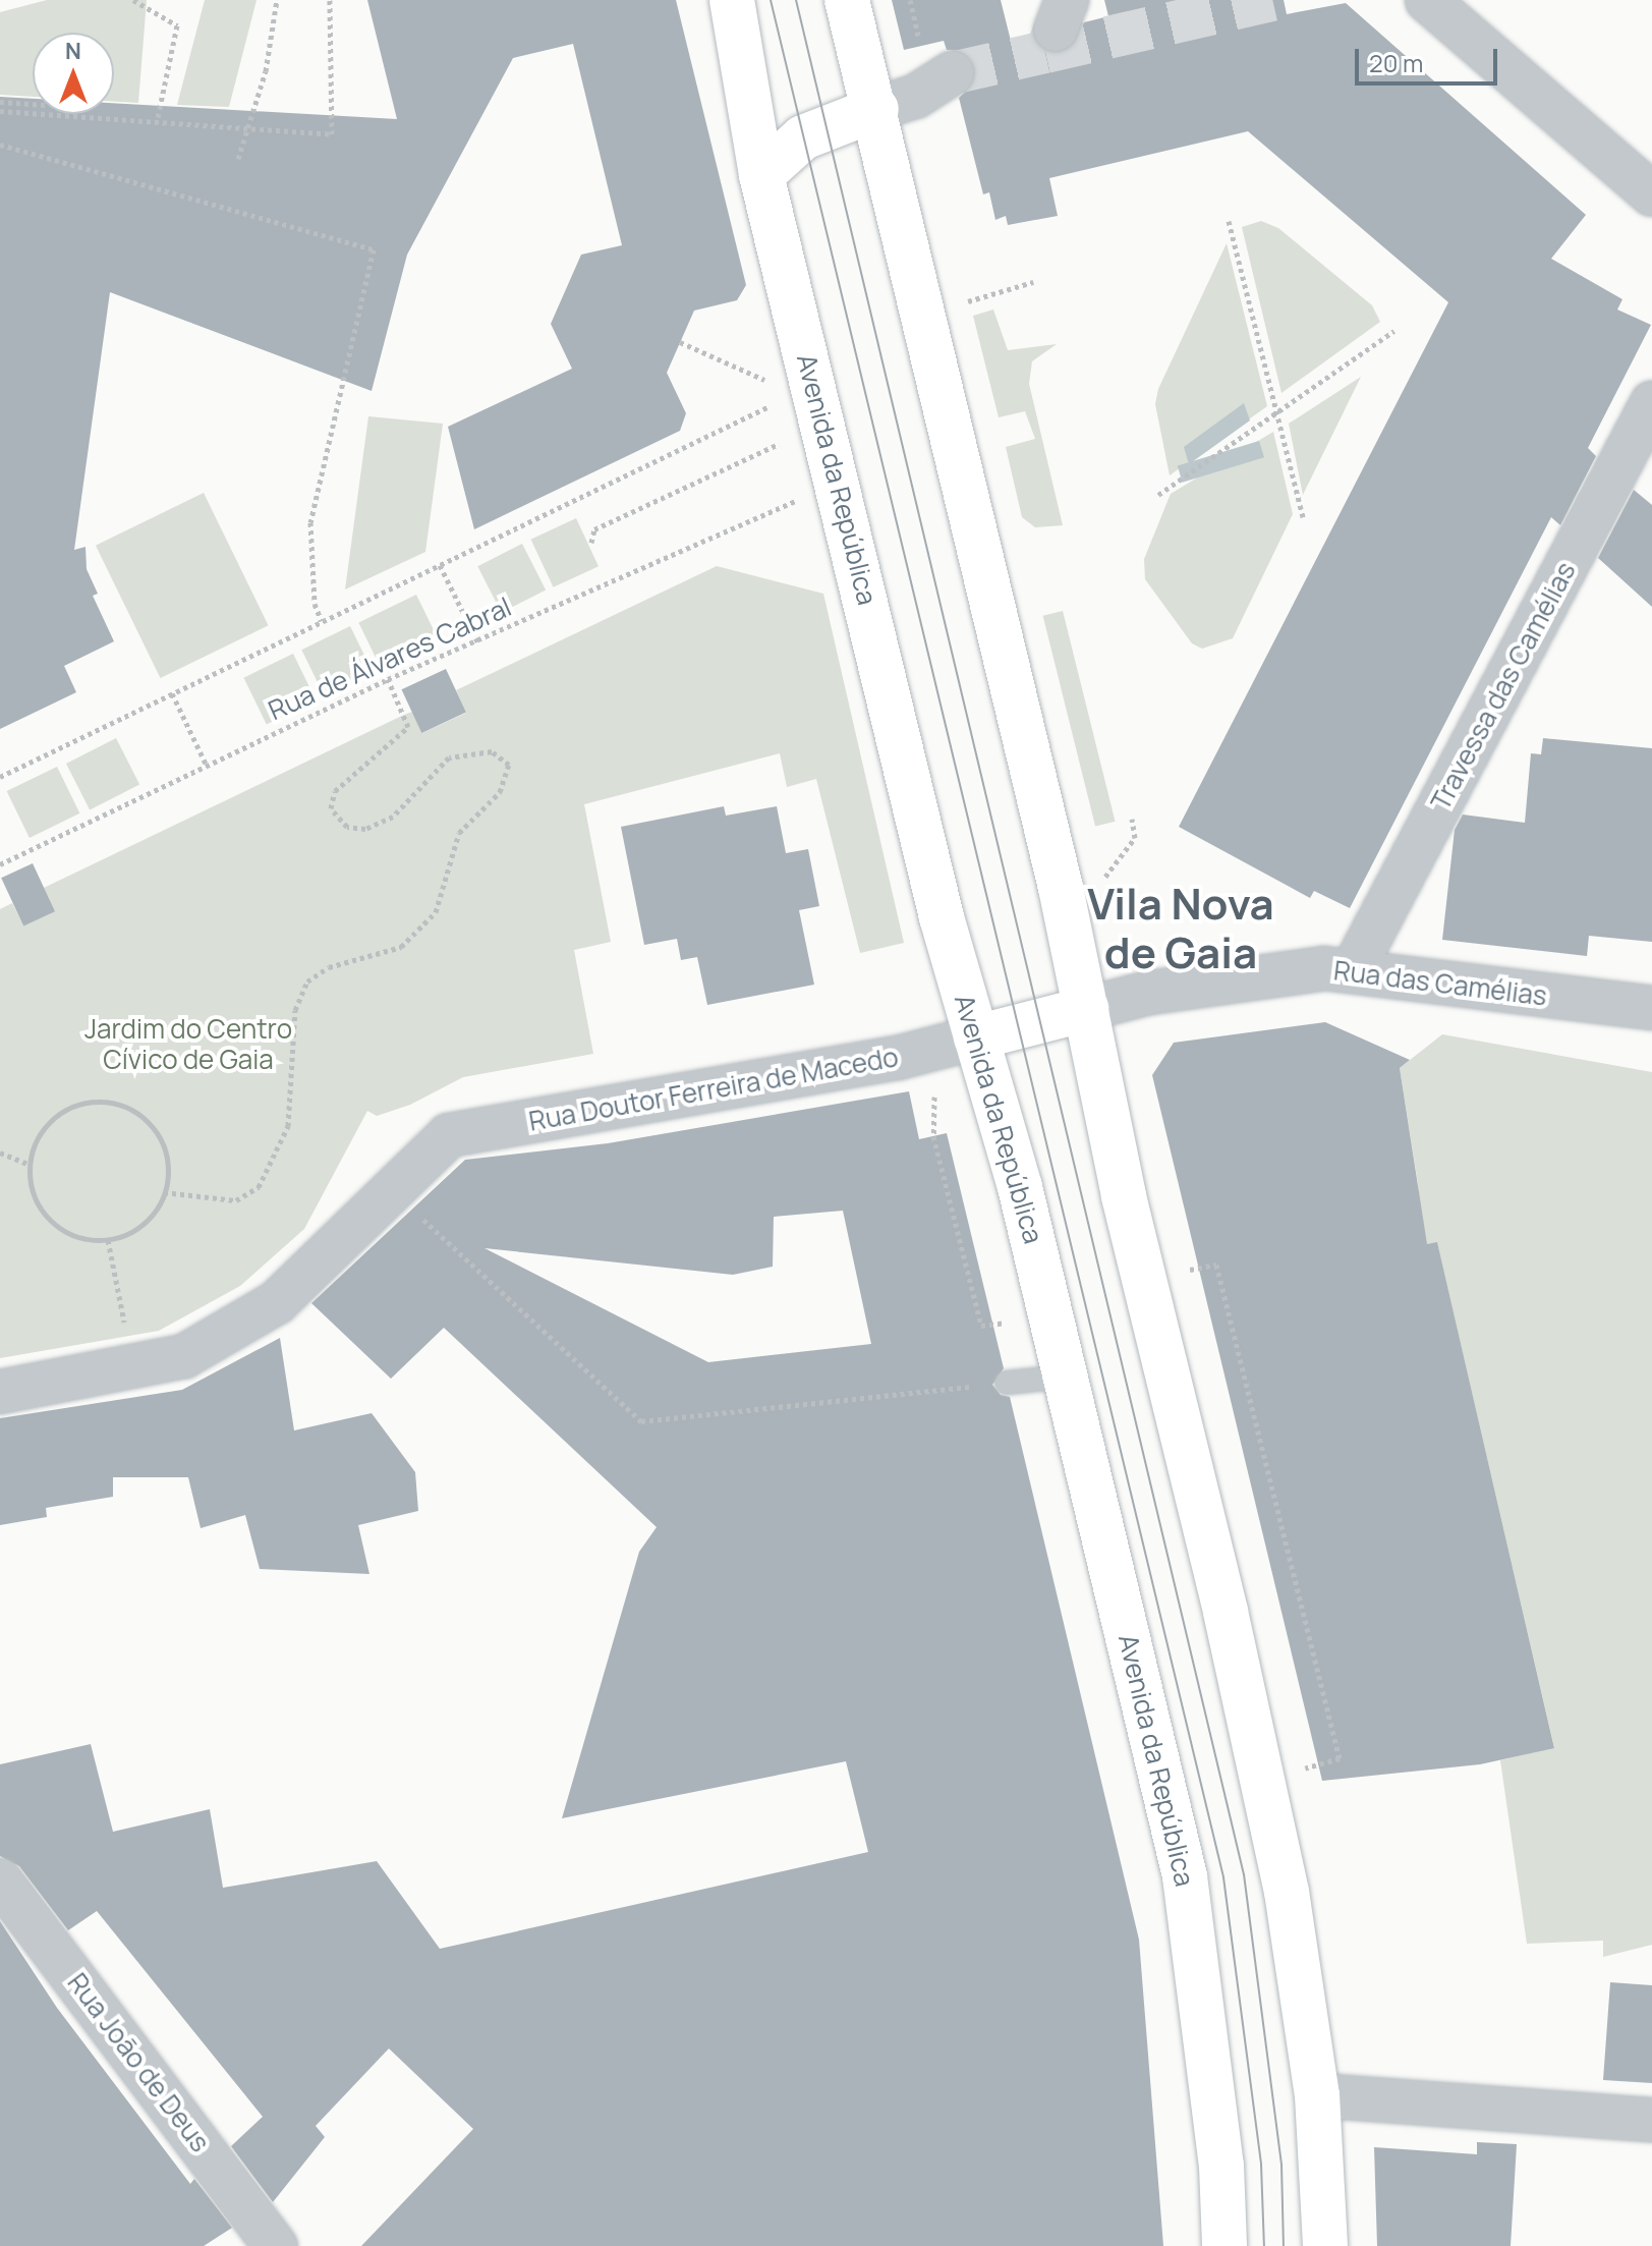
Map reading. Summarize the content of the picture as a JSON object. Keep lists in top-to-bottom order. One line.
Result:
{"streets":{"main road":["Avenida da República"],"street":["Travessa das Camélias","Rua das Camélias","Rua Doutor Ferreira de Macedo","Rua João de Deus"],"path":["Rua de Álvares Cabral"]},"crossings":[["Avenida da República","Rua Doutor Ferreira de Macedo"],["Travessa das Camélias","Rua das Camélias"]],"districts":["Vila Nova de Gaia"],"parks":["Jardim do Centro Cívico de Gaia"],"scale_bar":"20 m","north":"top"}
